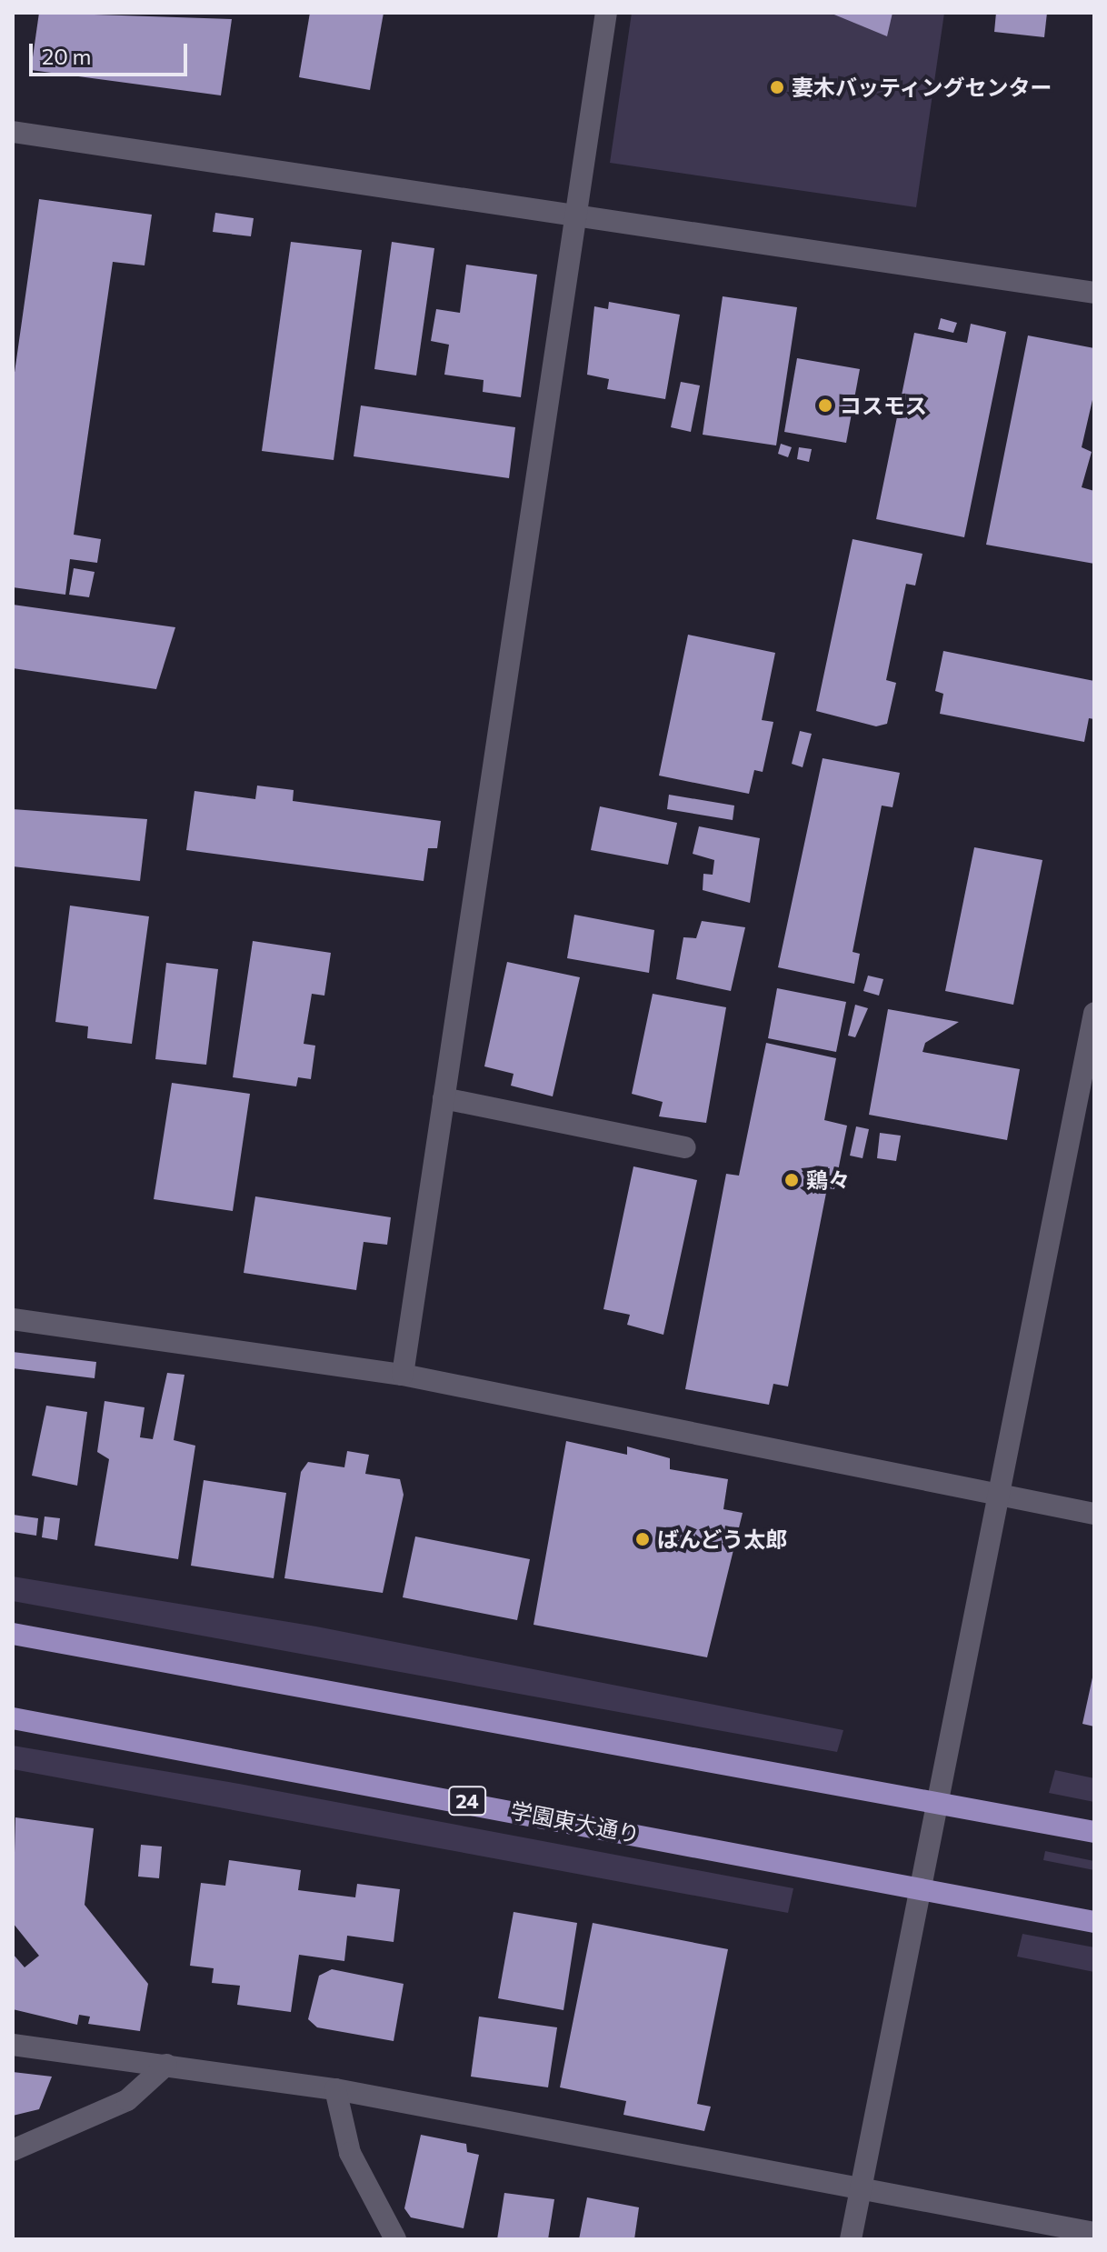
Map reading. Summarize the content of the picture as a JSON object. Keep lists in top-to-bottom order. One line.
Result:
{"streets":{"main road":["24","学園東大通り"]},"places":["妻木バッティングセンター","コスモス","鶏々","ばんどう太郎"],"scale_bar":"20 m"}
